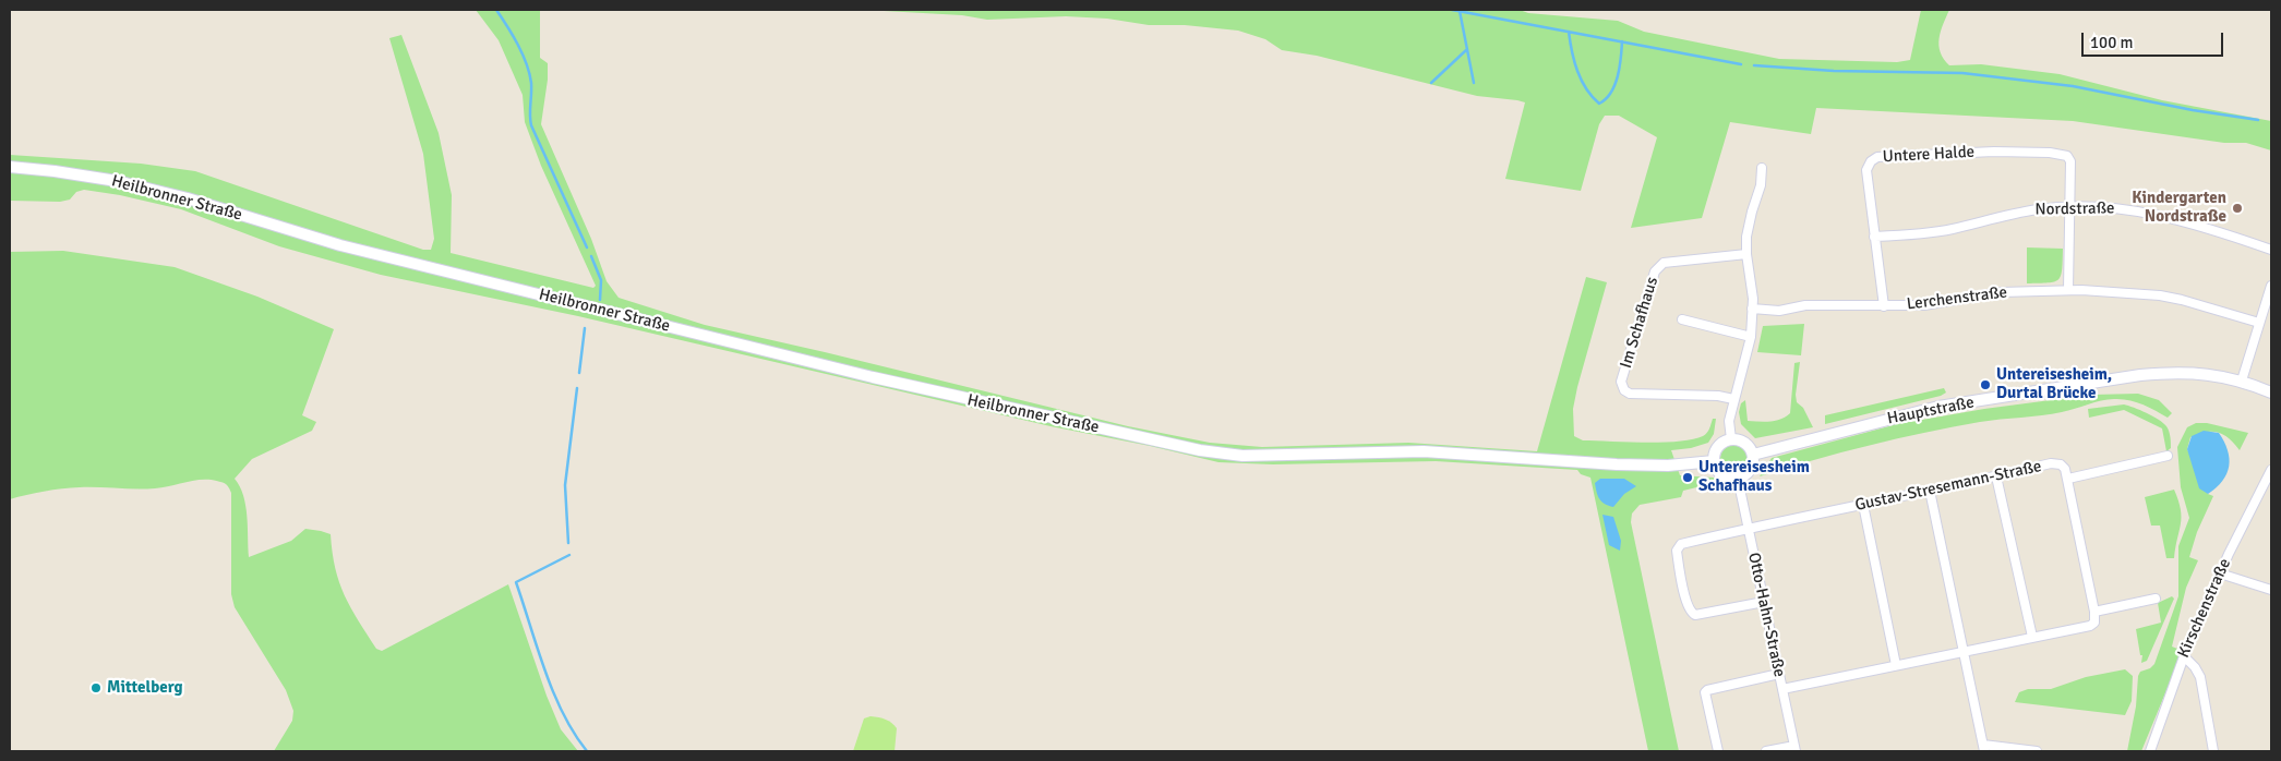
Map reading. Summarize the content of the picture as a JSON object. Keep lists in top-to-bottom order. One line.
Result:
{"streets":{"main road":["Heilbronner Straße","Hauptstraße"],"street":["Untere Halde","Nordstraße","Lerchenstraße","Im Schafhaus","Gustav-Stresemann-Straße","Kirschenstraße","Otto-Hahn-Straße"]},"crossings":[["Untere Halde","Nordstraße"],["Untere Halde","Lerchenstraße"],["Heilbronner Straße","Hauptstraße"],["Heilbronner Straße","Otto-Hahn-Straße"],["Hauptstraße","Otto-Hahn-Straße"],["Gustav-Stresemann-Straße","Otto-Hahn-Straße"]],"places":["Kindergarten Nordstraße","Untereisesheim, Durtal Brücke","Untereisesheim Schafhaus","Mittelberg"],"scale_bar":"100 m"}
